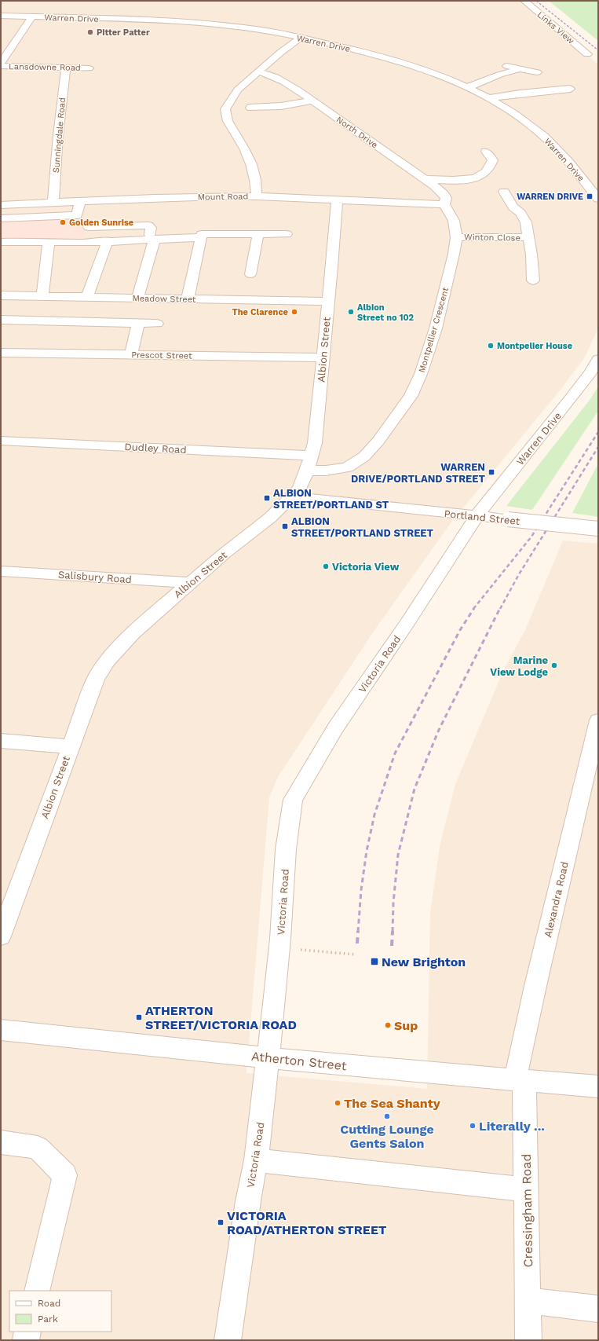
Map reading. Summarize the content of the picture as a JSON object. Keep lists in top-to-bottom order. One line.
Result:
{"streets":{"street":["Warren Drive","Links View","Lansdowne Road","North Drive","Sunningdale Road","Mount Road","Winton Close","Meadow Street","Montpellier Crescent","Albion Street","Prescot Street","Dudley Road","Portland Street","Salisbury Road","Victoria Road","Alexandra Road","Atherton Street","Cressingham Road"]},"crossings":[["Warren Drive","Portland Street"],["Warren Drive","Victoria Road"],["Lansdowne Road","Sunningdale Road"],["North Drive","Mount Road"],["North Drive","Montpellier Crescent"],["Sunningdale Road","Mount Road"],["Mount Road","Montpellier Crescent"],["Mount Road","Albion Street"],["Winton Close","Montpellier Crescent"],["Meadow Street","Albion Street"],["Montpellier Crescent","Albion Street"],["Albion Street","Prescot Street"],["Albion Street","Dudley Road"],["Albion Street","Portland Street"],["Albion Street","Salisbury Road"],["Portland Street","Victoria Road"],["Victoria Road","Atherton Street"],["Alexandra Road","Atherton Street"],["Alexandra Road","Cressingham Road"],["Atherton Street","Cressingham Road"]],"places":{"other":["Pitter Patter","Golden Sunrise","The Clarence","Albion Street no 102","Montpelier House","Victoria View","Marine View Lodge","Sup","The Sea Shanty","Cutting Lounge Gents Salon","Literally ..."],"transit":["WARREN DRIVE","WARREN DRIVE/PORTLAND STREET","ALBION STREET/PORTLAND ST","ALBION STREET/PORTLAND STREET","New Brighton","ATHERTON STREET/VICTORIA ROAD","VICTORIA ROAD/ATHERTON STREET"]},"legend":["Road","Park"]}
